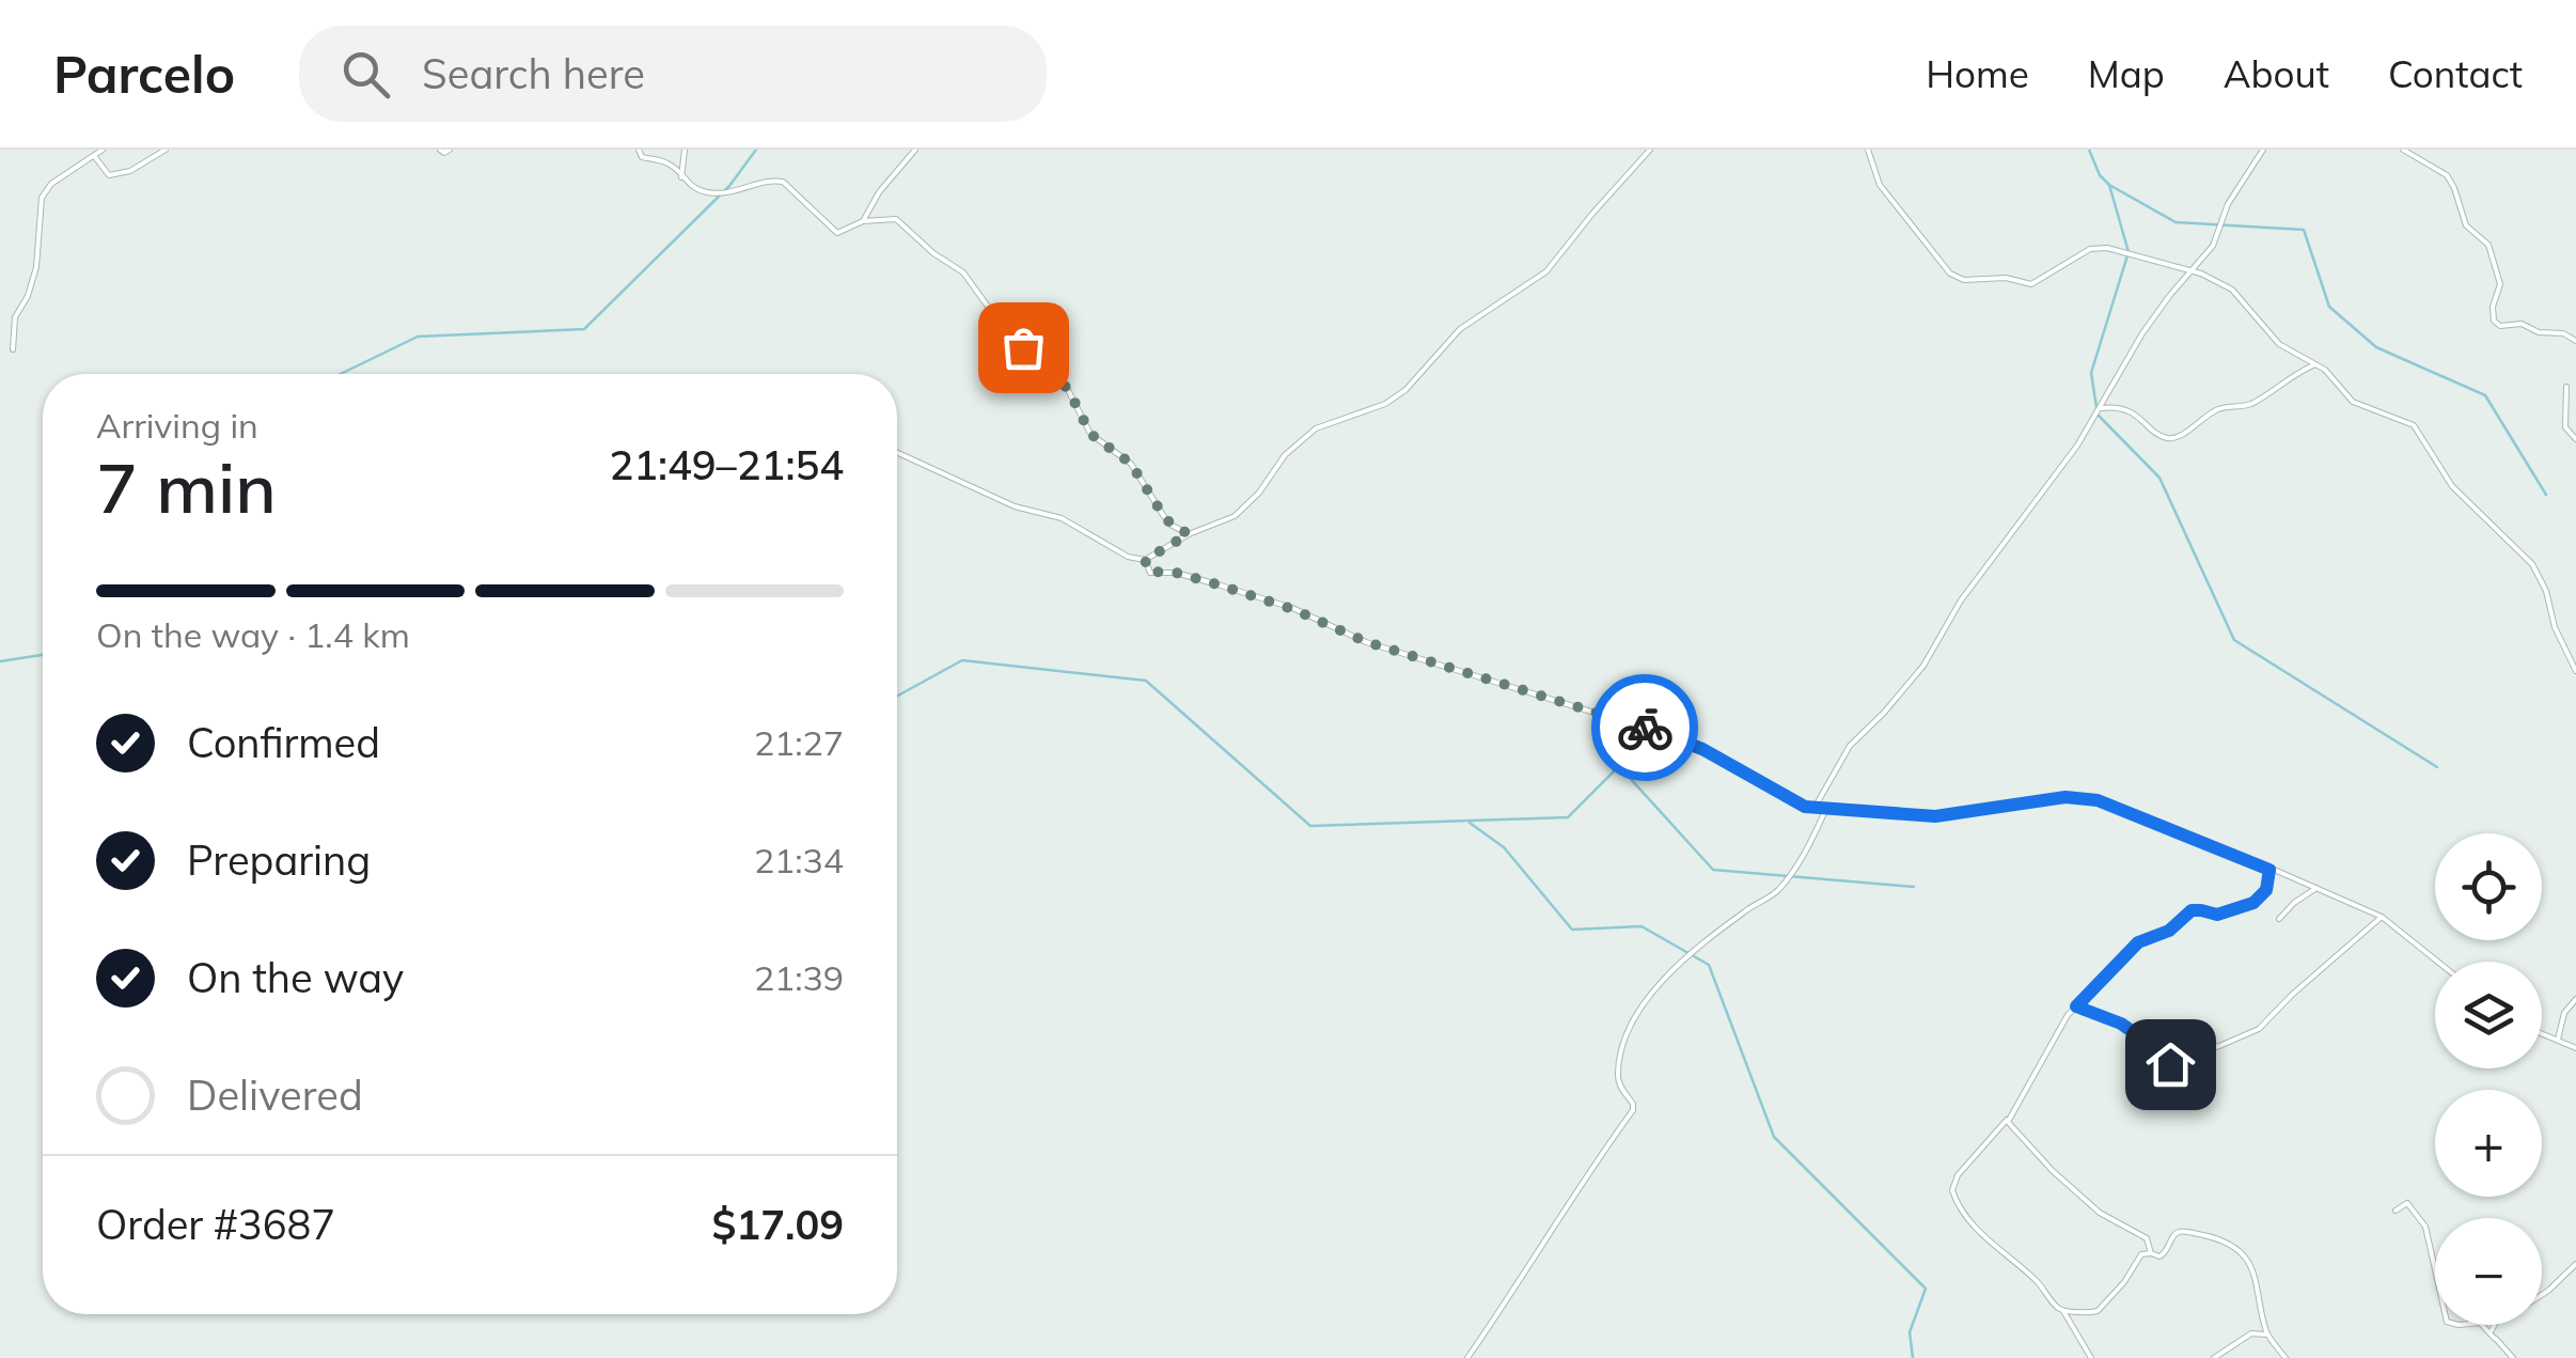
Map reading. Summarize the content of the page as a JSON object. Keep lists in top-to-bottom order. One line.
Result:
{"page":{"header":"Parcelo","search":"Search here","nav":["Home","Map","About","Contact"],"heading":["7 min","Arriving in","21:49–21:54"],"panel":["Order #3687","$17.09"],"bar":"On the way · 1.4 km","list":[["Confirmed","21:27"],["Preparing","21:34"],["On the way","21:39"],"Delivered"],"map_buttons":["+","−"]}}
